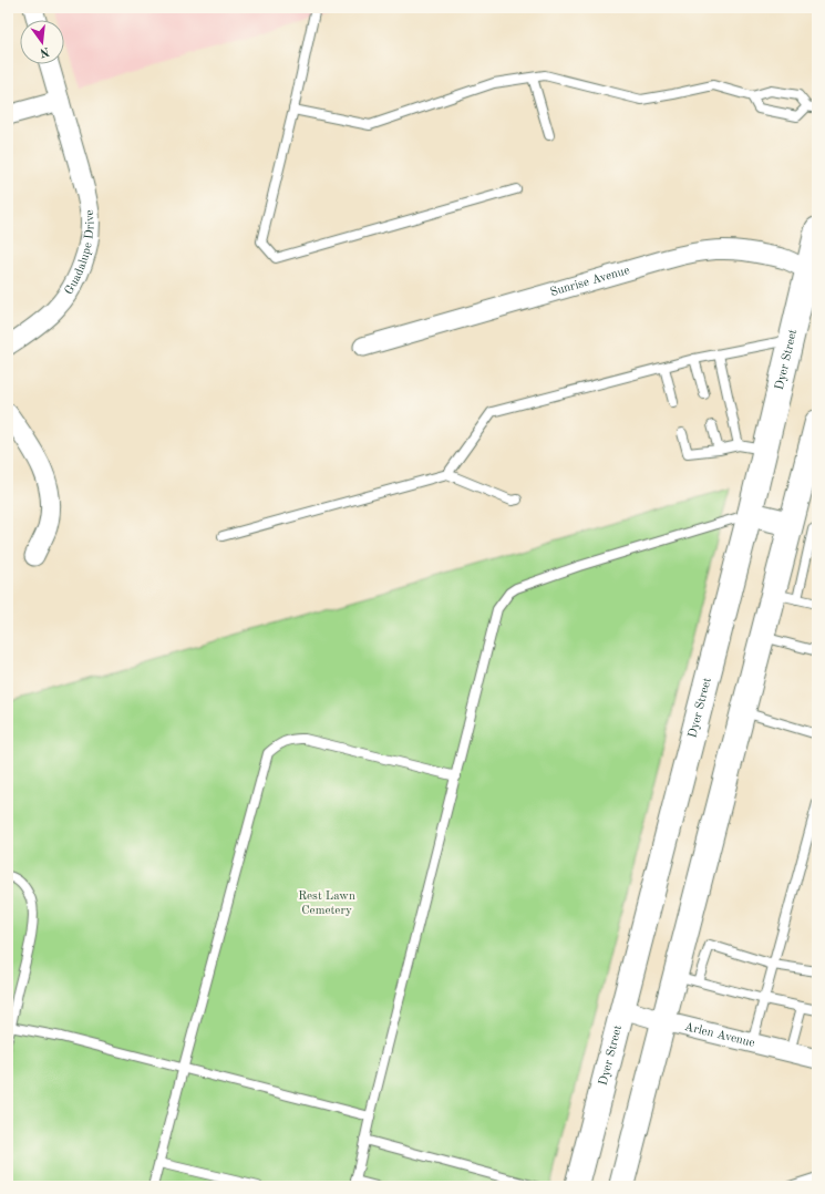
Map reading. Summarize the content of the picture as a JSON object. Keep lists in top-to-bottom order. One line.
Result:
{"streets":{"main road":["Dyer Street"],"street":["Guadalupe Drive","Sunrise Avenue","Arlen Avenue"]},"crossings":[["Sunrise Avenue","Dyer Street"],["Dyer Street","Arlen Avenue"]],"parks":["Rest Lawn Cemetery"],"north":"bottom"}
